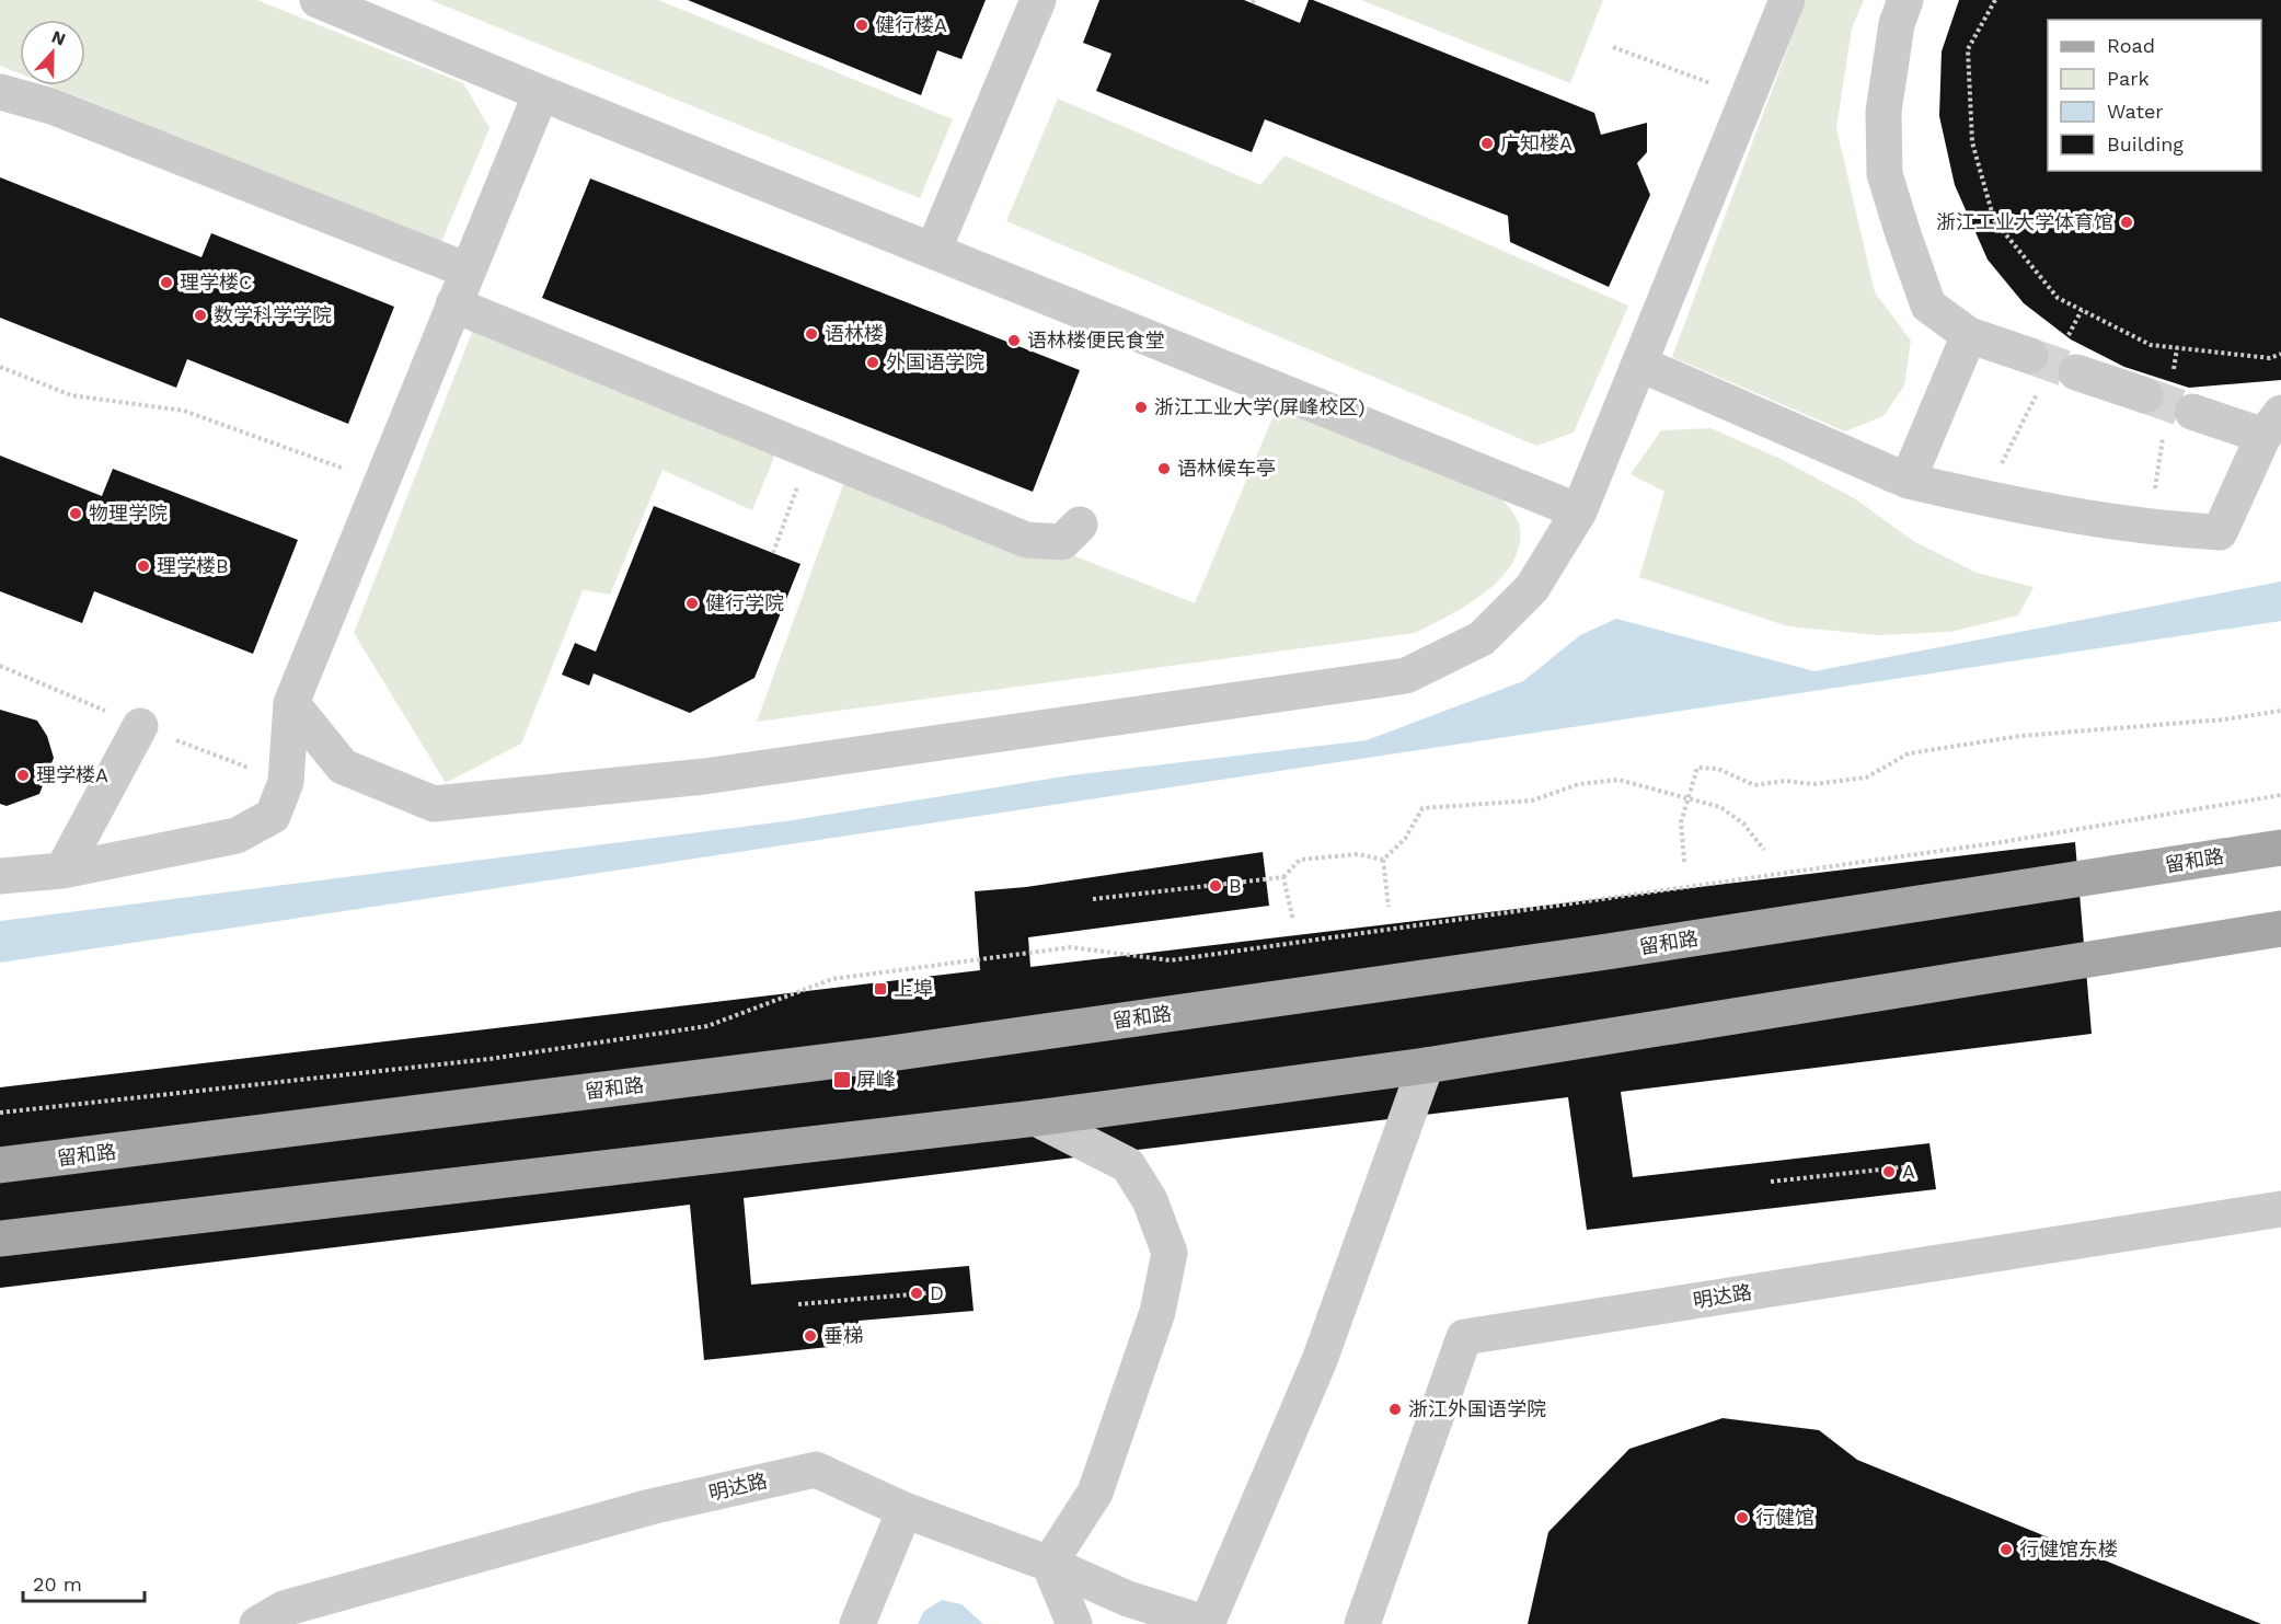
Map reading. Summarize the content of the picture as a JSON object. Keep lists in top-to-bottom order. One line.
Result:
{"streets":{"main road":["留和路"],"street":["明达路"]},"places":{"other":["健行楼A","广知楼A","浙江工业大学体育馆","理学楼C","数学科学学院","语林楼","语林楼便民食堂","外国语学院","浙江工业大学(屏峰校区)","语林候车亭","物理学院","理学楼B","健行学院","理学楼A","B","A","D","垂梯","浙江外国语学院","行健馆","行健馆东楼"],"transit":["上埠","屏峰"]},"legend":["Road","Park","Water","Building"],"scale_bar":"20 m","north":"top"}
